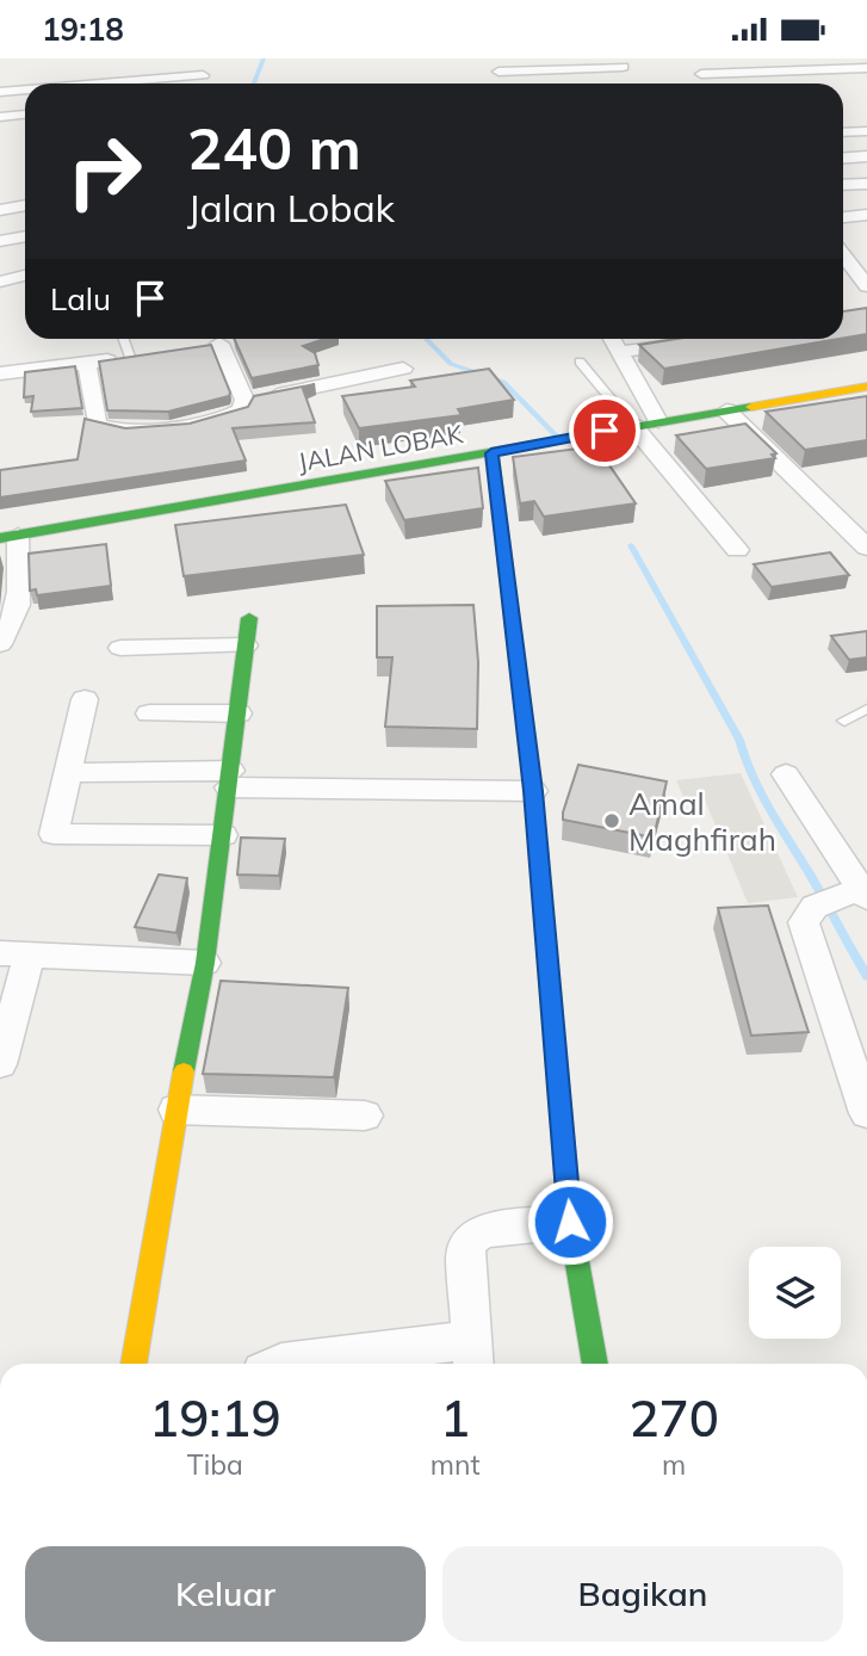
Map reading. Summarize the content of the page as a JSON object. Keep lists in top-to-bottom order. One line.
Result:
{"streets":{"street":["JALAN LOBAK"]},"places":["Amal Maghfirah"],"page":{"status":"19:18","turn":["240 m","Jalan Lobak"],"then":"Lalu","eta":["19:19","Tiba","1","mnt","270","m"],"buttons":["Keluar","Bagikan"]}}
